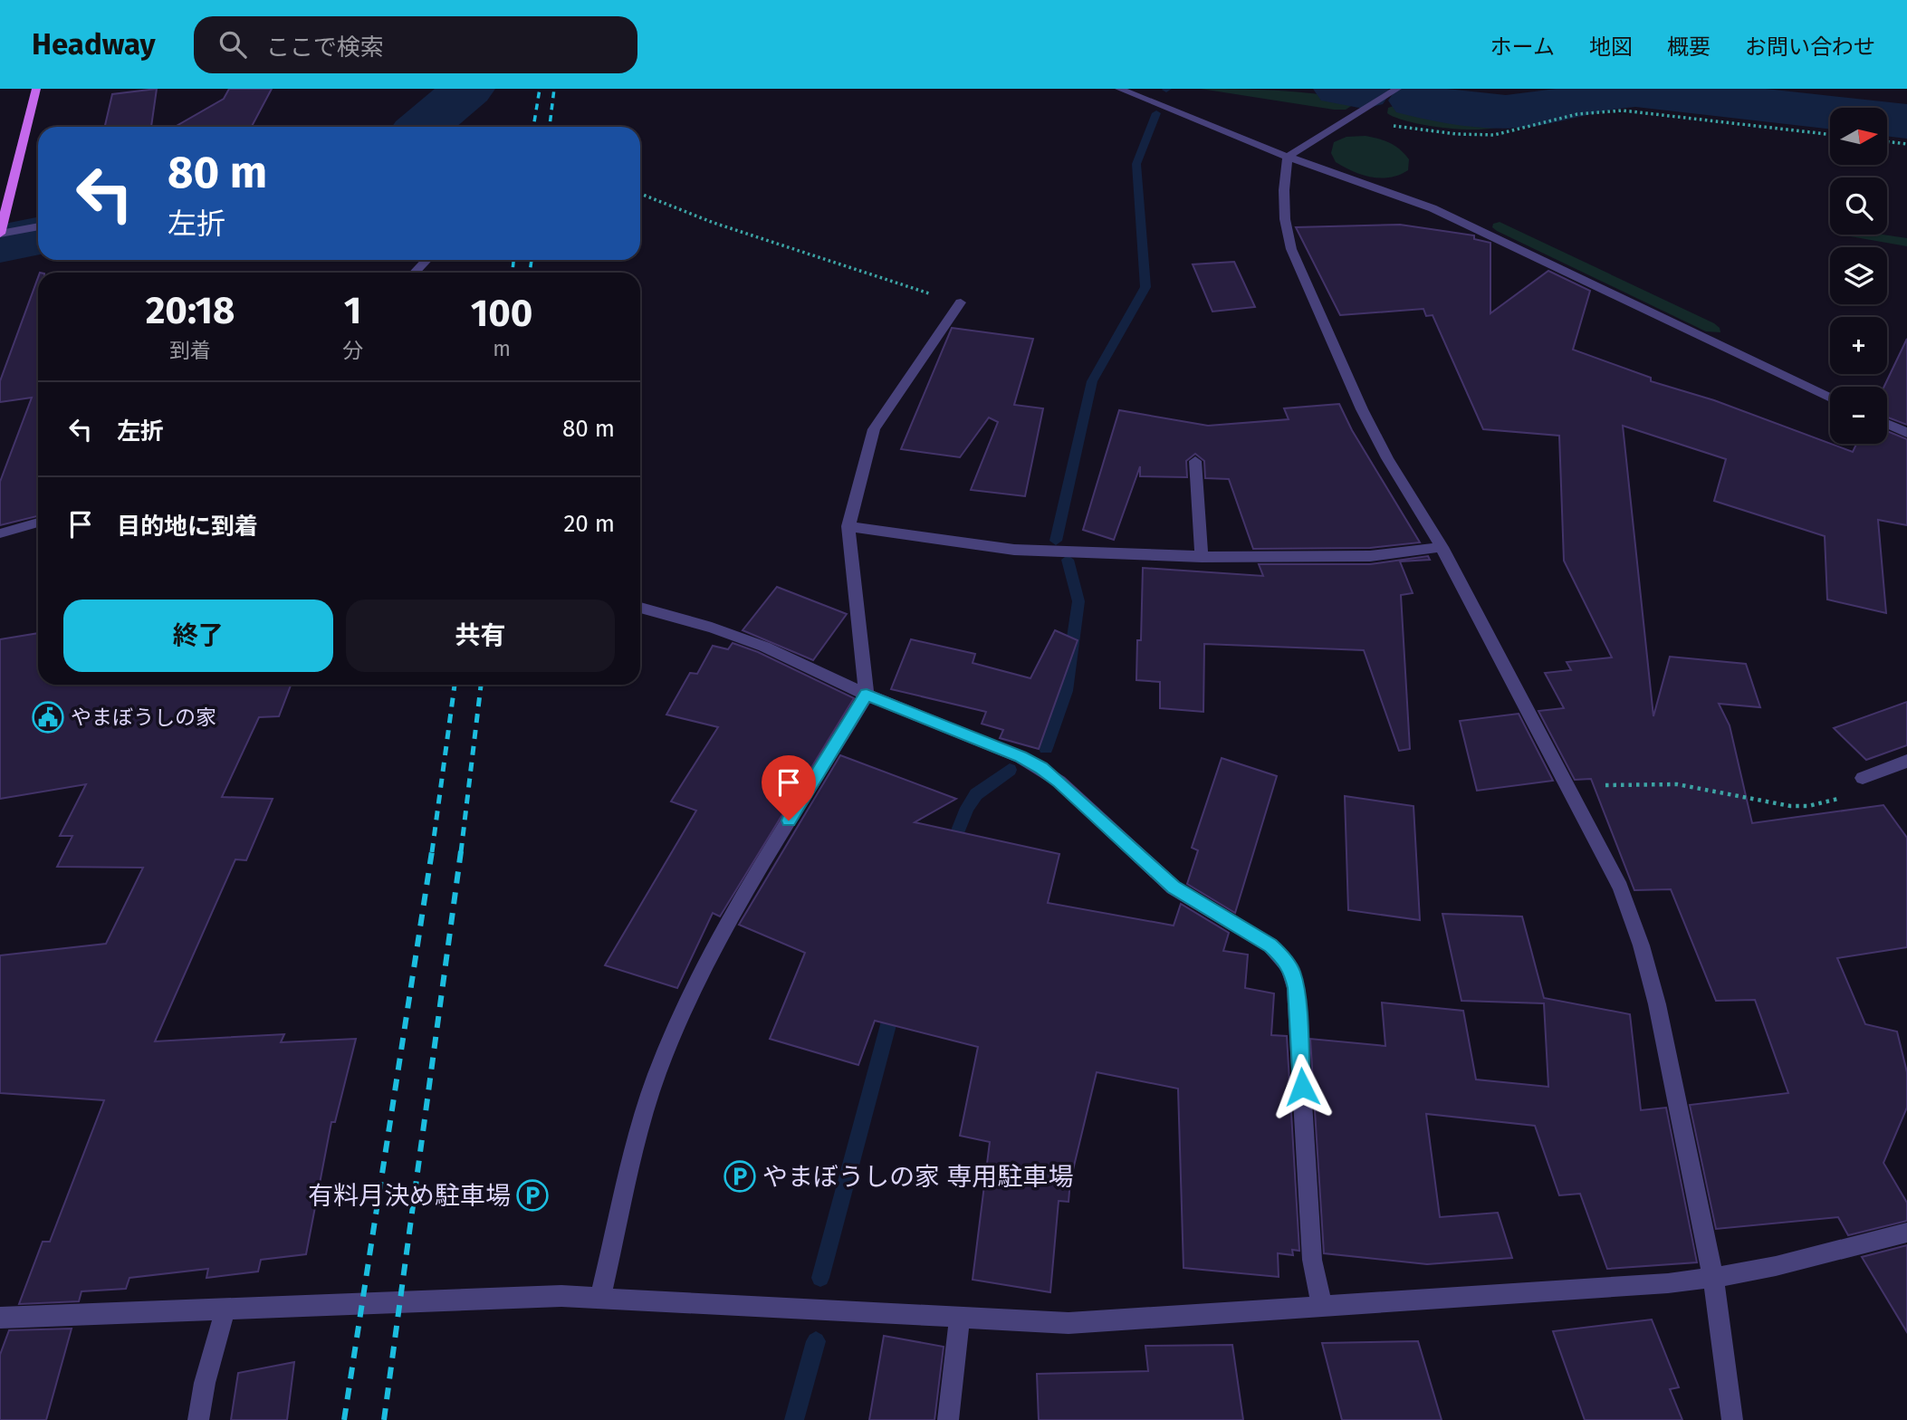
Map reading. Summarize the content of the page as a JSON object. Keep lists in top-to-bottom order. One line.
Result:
{"places":{"public building":["やまぼうしの家"],"parking":["やまぼうしの家 専用駐車場","有料月決め駐車場"]},"north":"right","page":{"header":"Headway","search":"ここで検索","nav":["ホーム","地図","概要","お問い合わせ"],"map_buttons":["+","−"],"turn":["80 m","左折"],"eta":["20:18","到着","1","分","100","m"],"list":[{"name":"左折","value":"80 m"},{"name":"目的地に到着","value":"20 m"}],"buttons":["終了","共有"]}}
